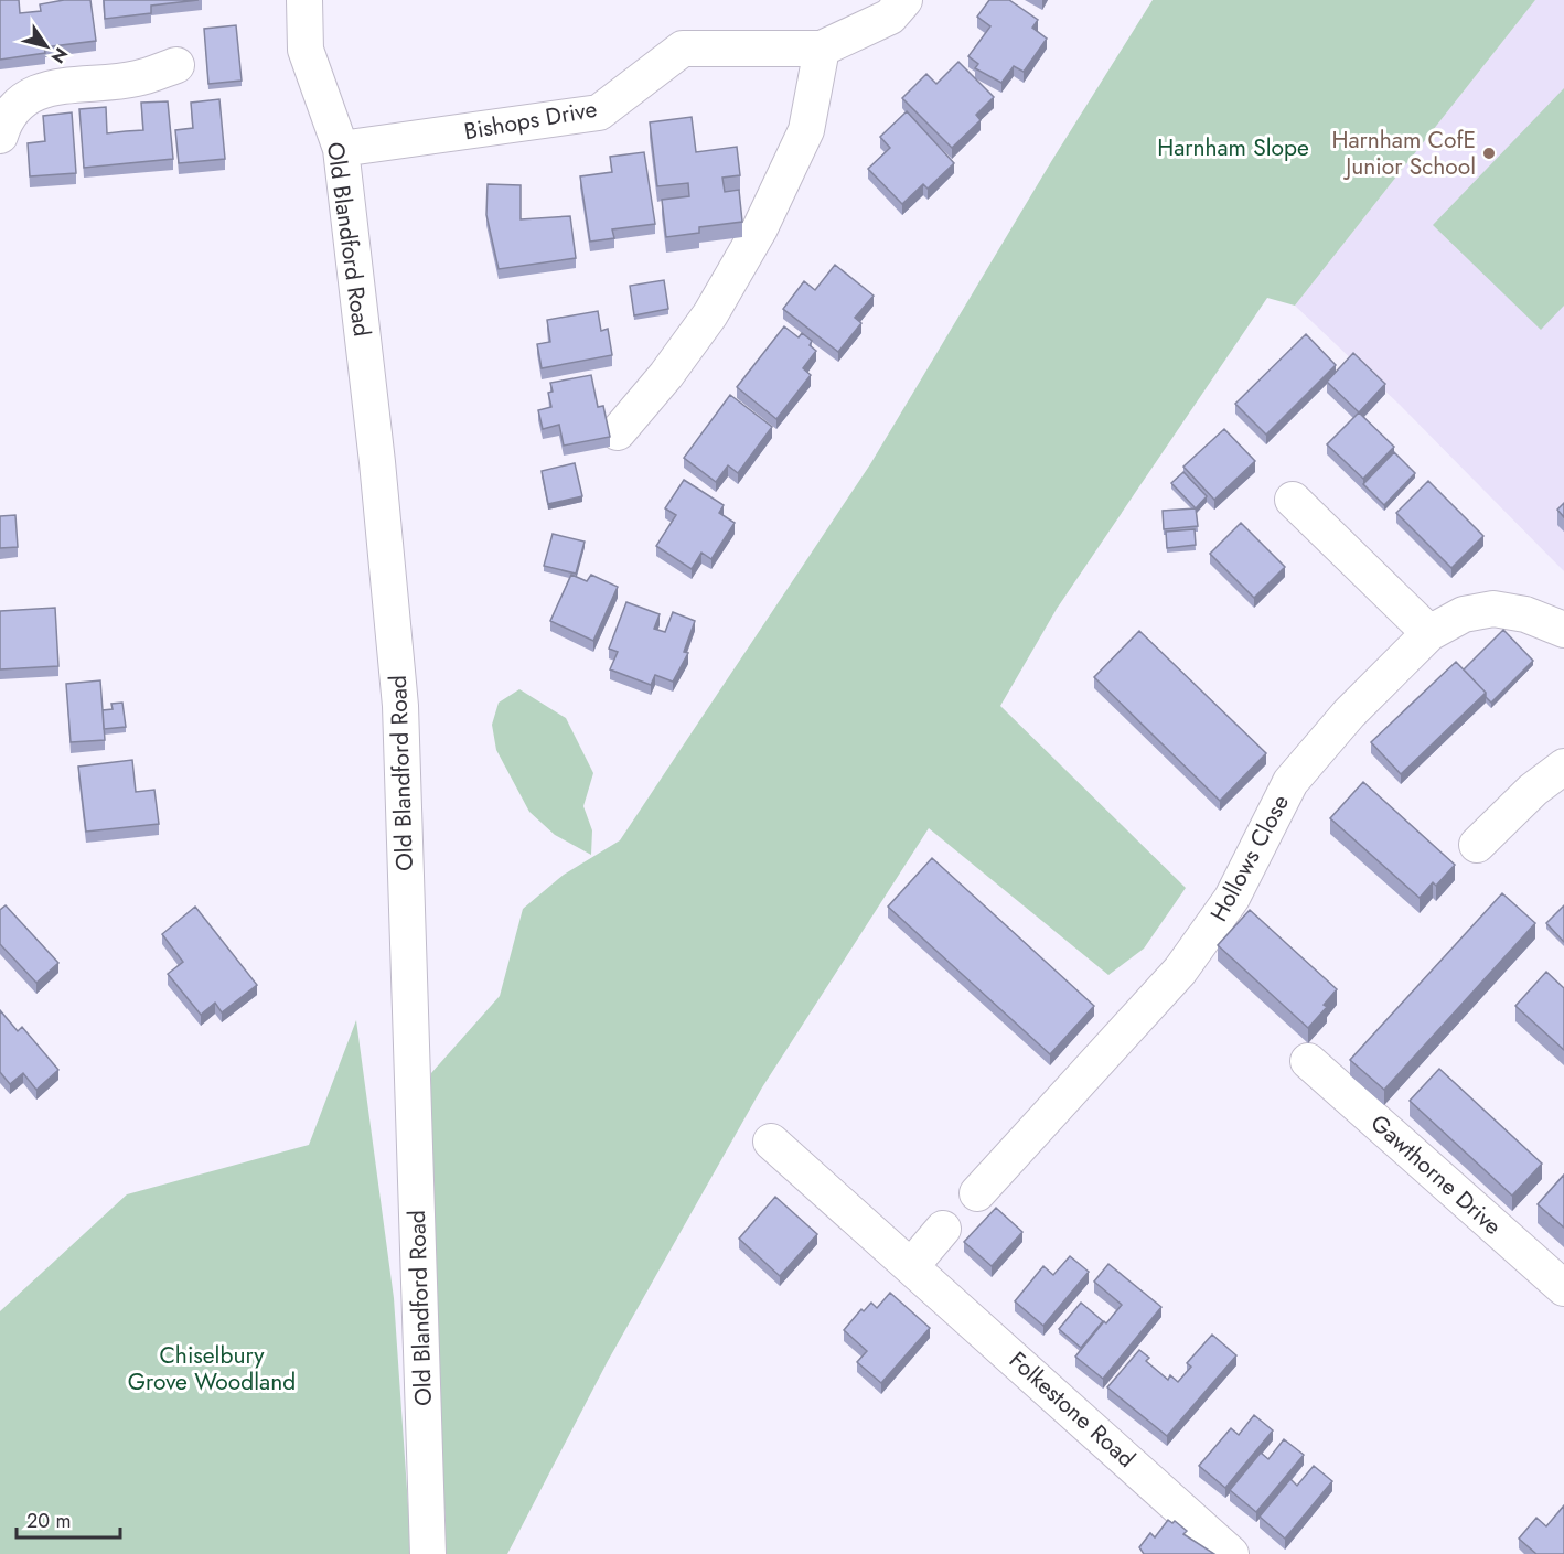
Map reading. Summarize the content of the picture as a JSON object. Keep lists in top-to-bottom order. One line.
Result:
{"streets":{"street":["Bishops Drive","Old Blandford Road","Hollows Close","Gawthorne Drive","Folkestone Road"]},"crossings":[["Bishops Drive","Old Blandford Road"]],"parks":["Harnham Slope","Chiselbury Grove Woodland"],"places":["Harnham CofE Junior School"],"scale_bar":"20 m","north":"bottom right"}
